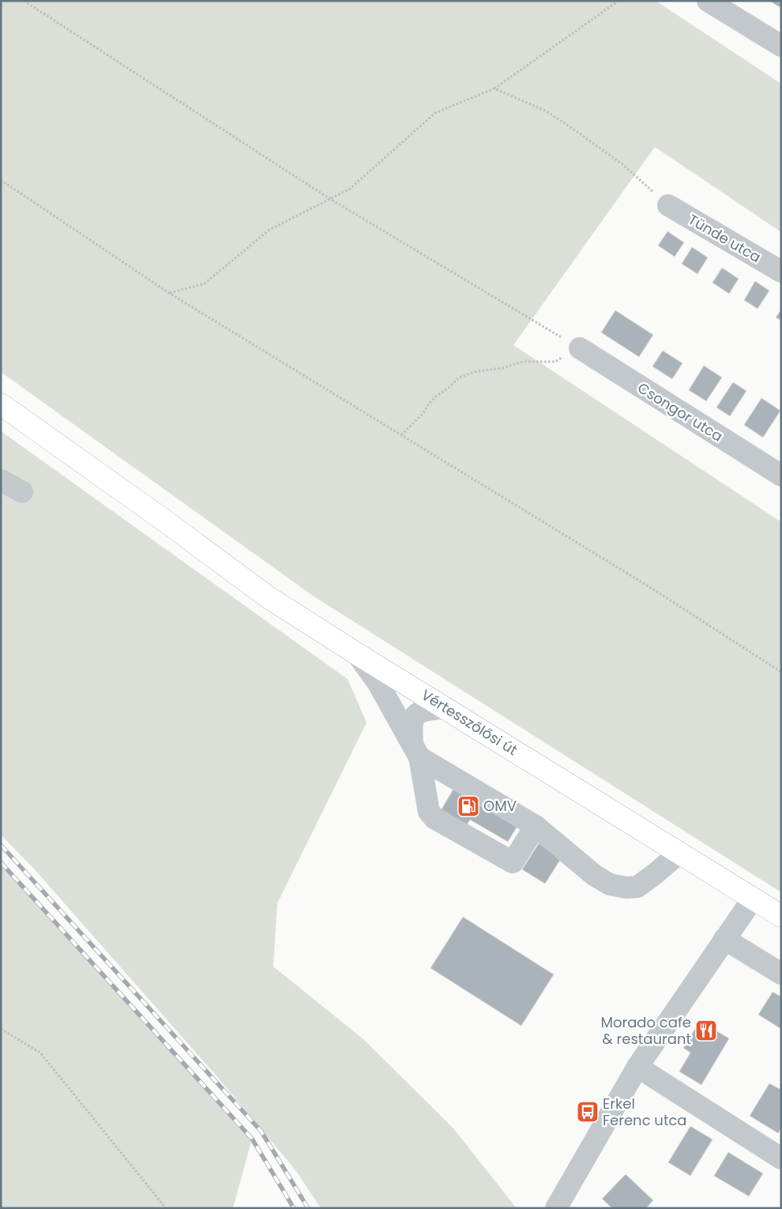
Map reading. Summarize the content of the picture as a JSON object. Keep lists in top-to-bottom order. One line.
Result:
{"streets":{"main road":["Vértesszőlősi út"],"street":["Tünde utca","Csongor utca"]},"places":{"fuel station":["OMV"],"restaurant":["Morado cafe & restaurant"],"bus stop":["Erkel Ferenc utca"]}}
